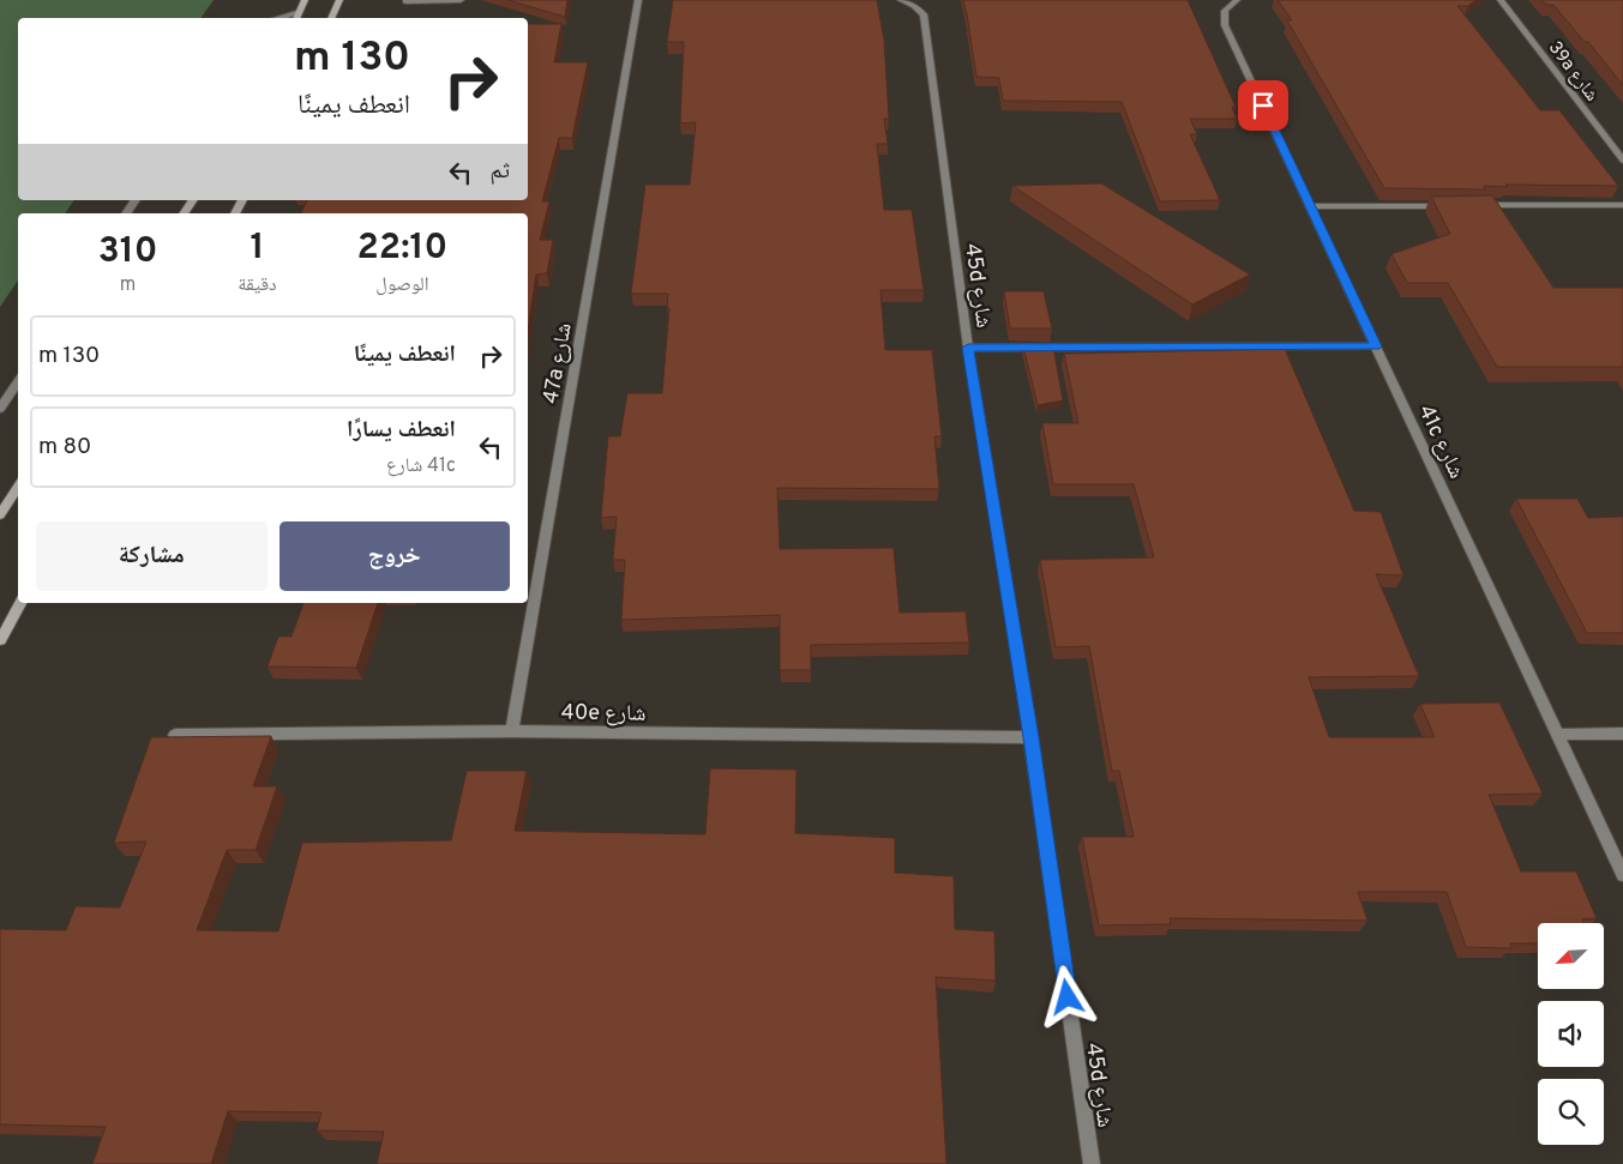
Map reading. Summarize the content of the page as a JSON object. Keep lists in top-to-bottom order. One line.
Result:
{"streets":{"street":["39a شارع","45d شارع","47a شارع","41c شارع","40e شارع"]},"crossings":[["45d شارع","40e شارع"],["47a شارع","40e شارع"]],"north":"bottom left","page":{"turn":["130 m","انعطف يمينًا"],"then":"ثم","eta":["22:10","الوصول","1","دقيقة","310","m"],"list":[{"name":"انعطف يمينًا","value":"130 m"},{"name":"انعطف يسارًا","note":"41c شارع","value":"80 m"}],"buttons":["خروج","مشاركة"]}}
